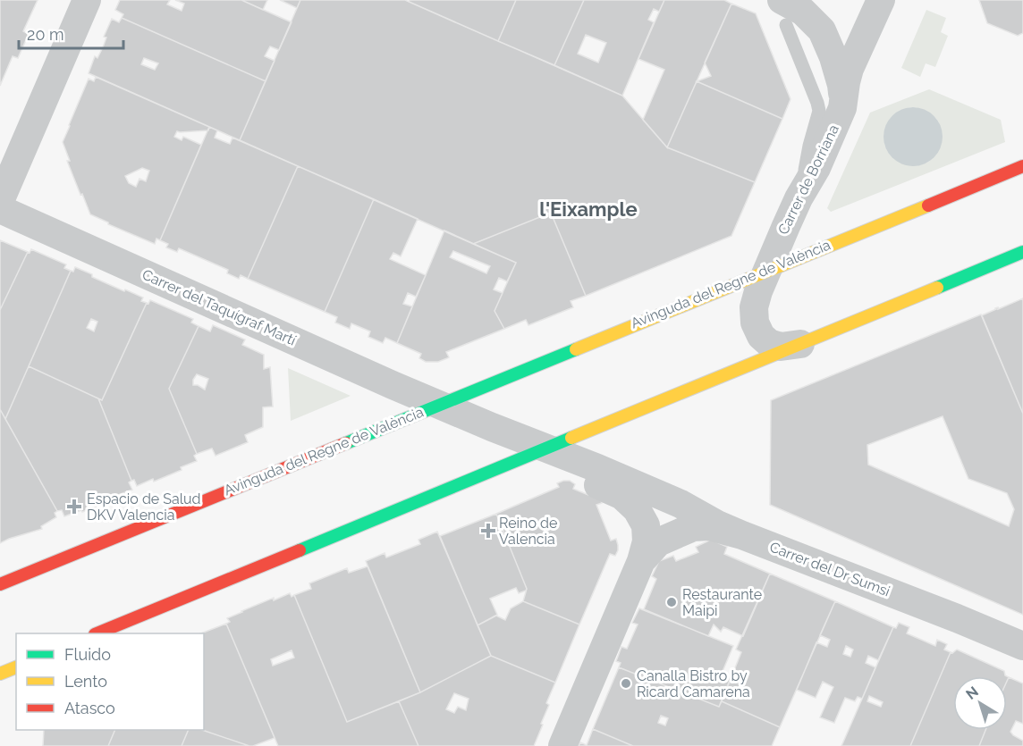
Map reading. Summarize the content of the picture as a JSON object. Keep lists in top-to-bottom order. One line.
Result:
{"streets":{"main road":["Avinguda del Regne de València"],"street":["Carrer de Borriana","Carrer del Taquígraf Martí","Carrer del Dr Sumsi"]},"crossings":[["Carrer de Borriana","Avinguda del Regne de València"],["Avinguda del Regne de València","Carrer del Taquígraf Martí"],["Avinguda del Regne de València","Carrer del Dr Sumsi"]],"districts":["l'Eixample"],"places":{"health":["Espacio de Salud DKV Valencia","Reino de Valencia"],"other":["Restaurante Maipi","Canalla Bistro by Ricard Camarena"]},"legend":["Fluido","Lento","Atasco"],"scale_bar":"20 m","north":"top left"}
